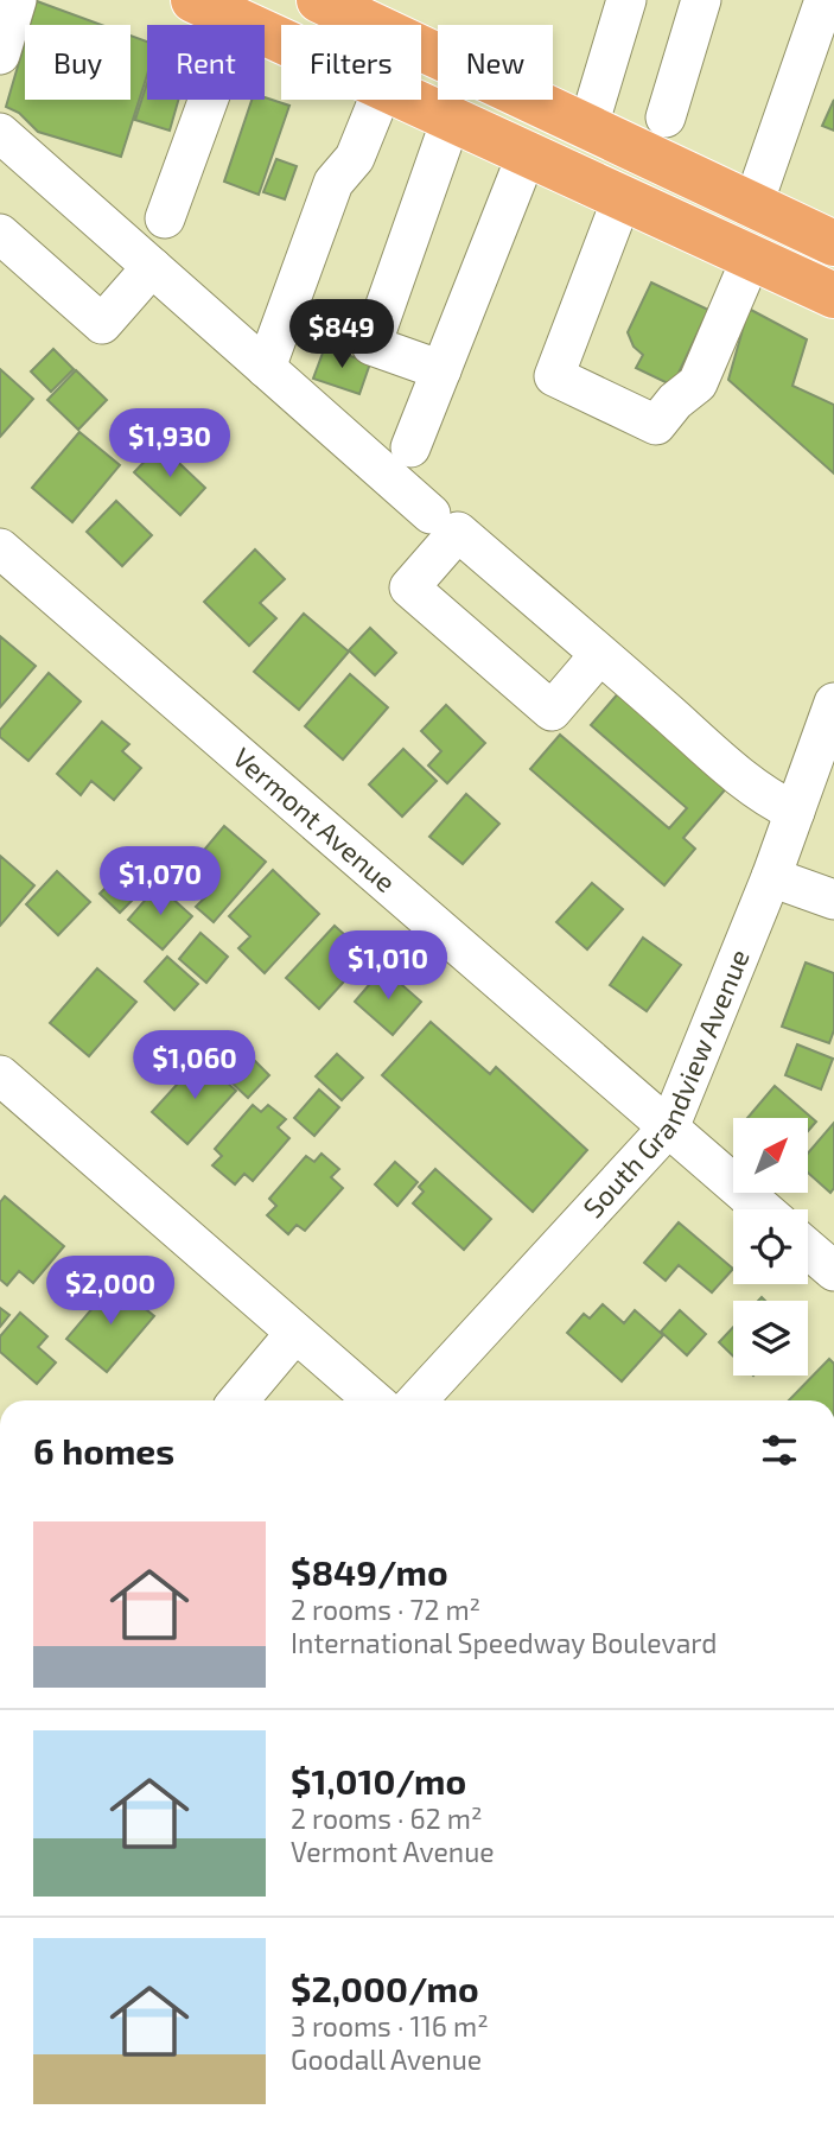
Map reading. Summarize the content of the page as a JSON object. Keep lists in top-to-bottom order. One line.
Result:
{"streets":{"street":["Vermont Avenue","South Grandview Avenue"]},"crossings":[["Vermont Avenue","South Grandview Avenue"]],"north":"top right","page":{"chip":["Buy","Rent","Filters","New"],"price":["$849","$1,930","$1,070","$1,010","$1,060","$2,000"],"heading":"6 homes","list":[{"name":"$849/mo","note":"2 rooms · 72 m² · International Speedway Boulevard"},{"name":"$1,010/mo","note":"2 rooms · 62 m² · Vermont Avenue"},{"name":"$2,000/mo","note":"3 rooms · 116 m² · Goodall Avenue"}]}}
